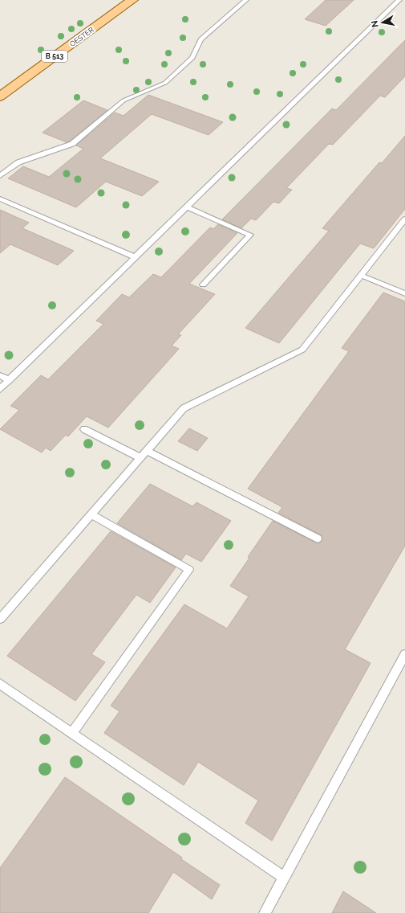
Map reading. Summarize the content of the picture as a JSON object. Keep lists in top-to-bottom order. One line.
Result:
{"streets":{"main road":["OESTER","B 513"]},"north":"left"}
